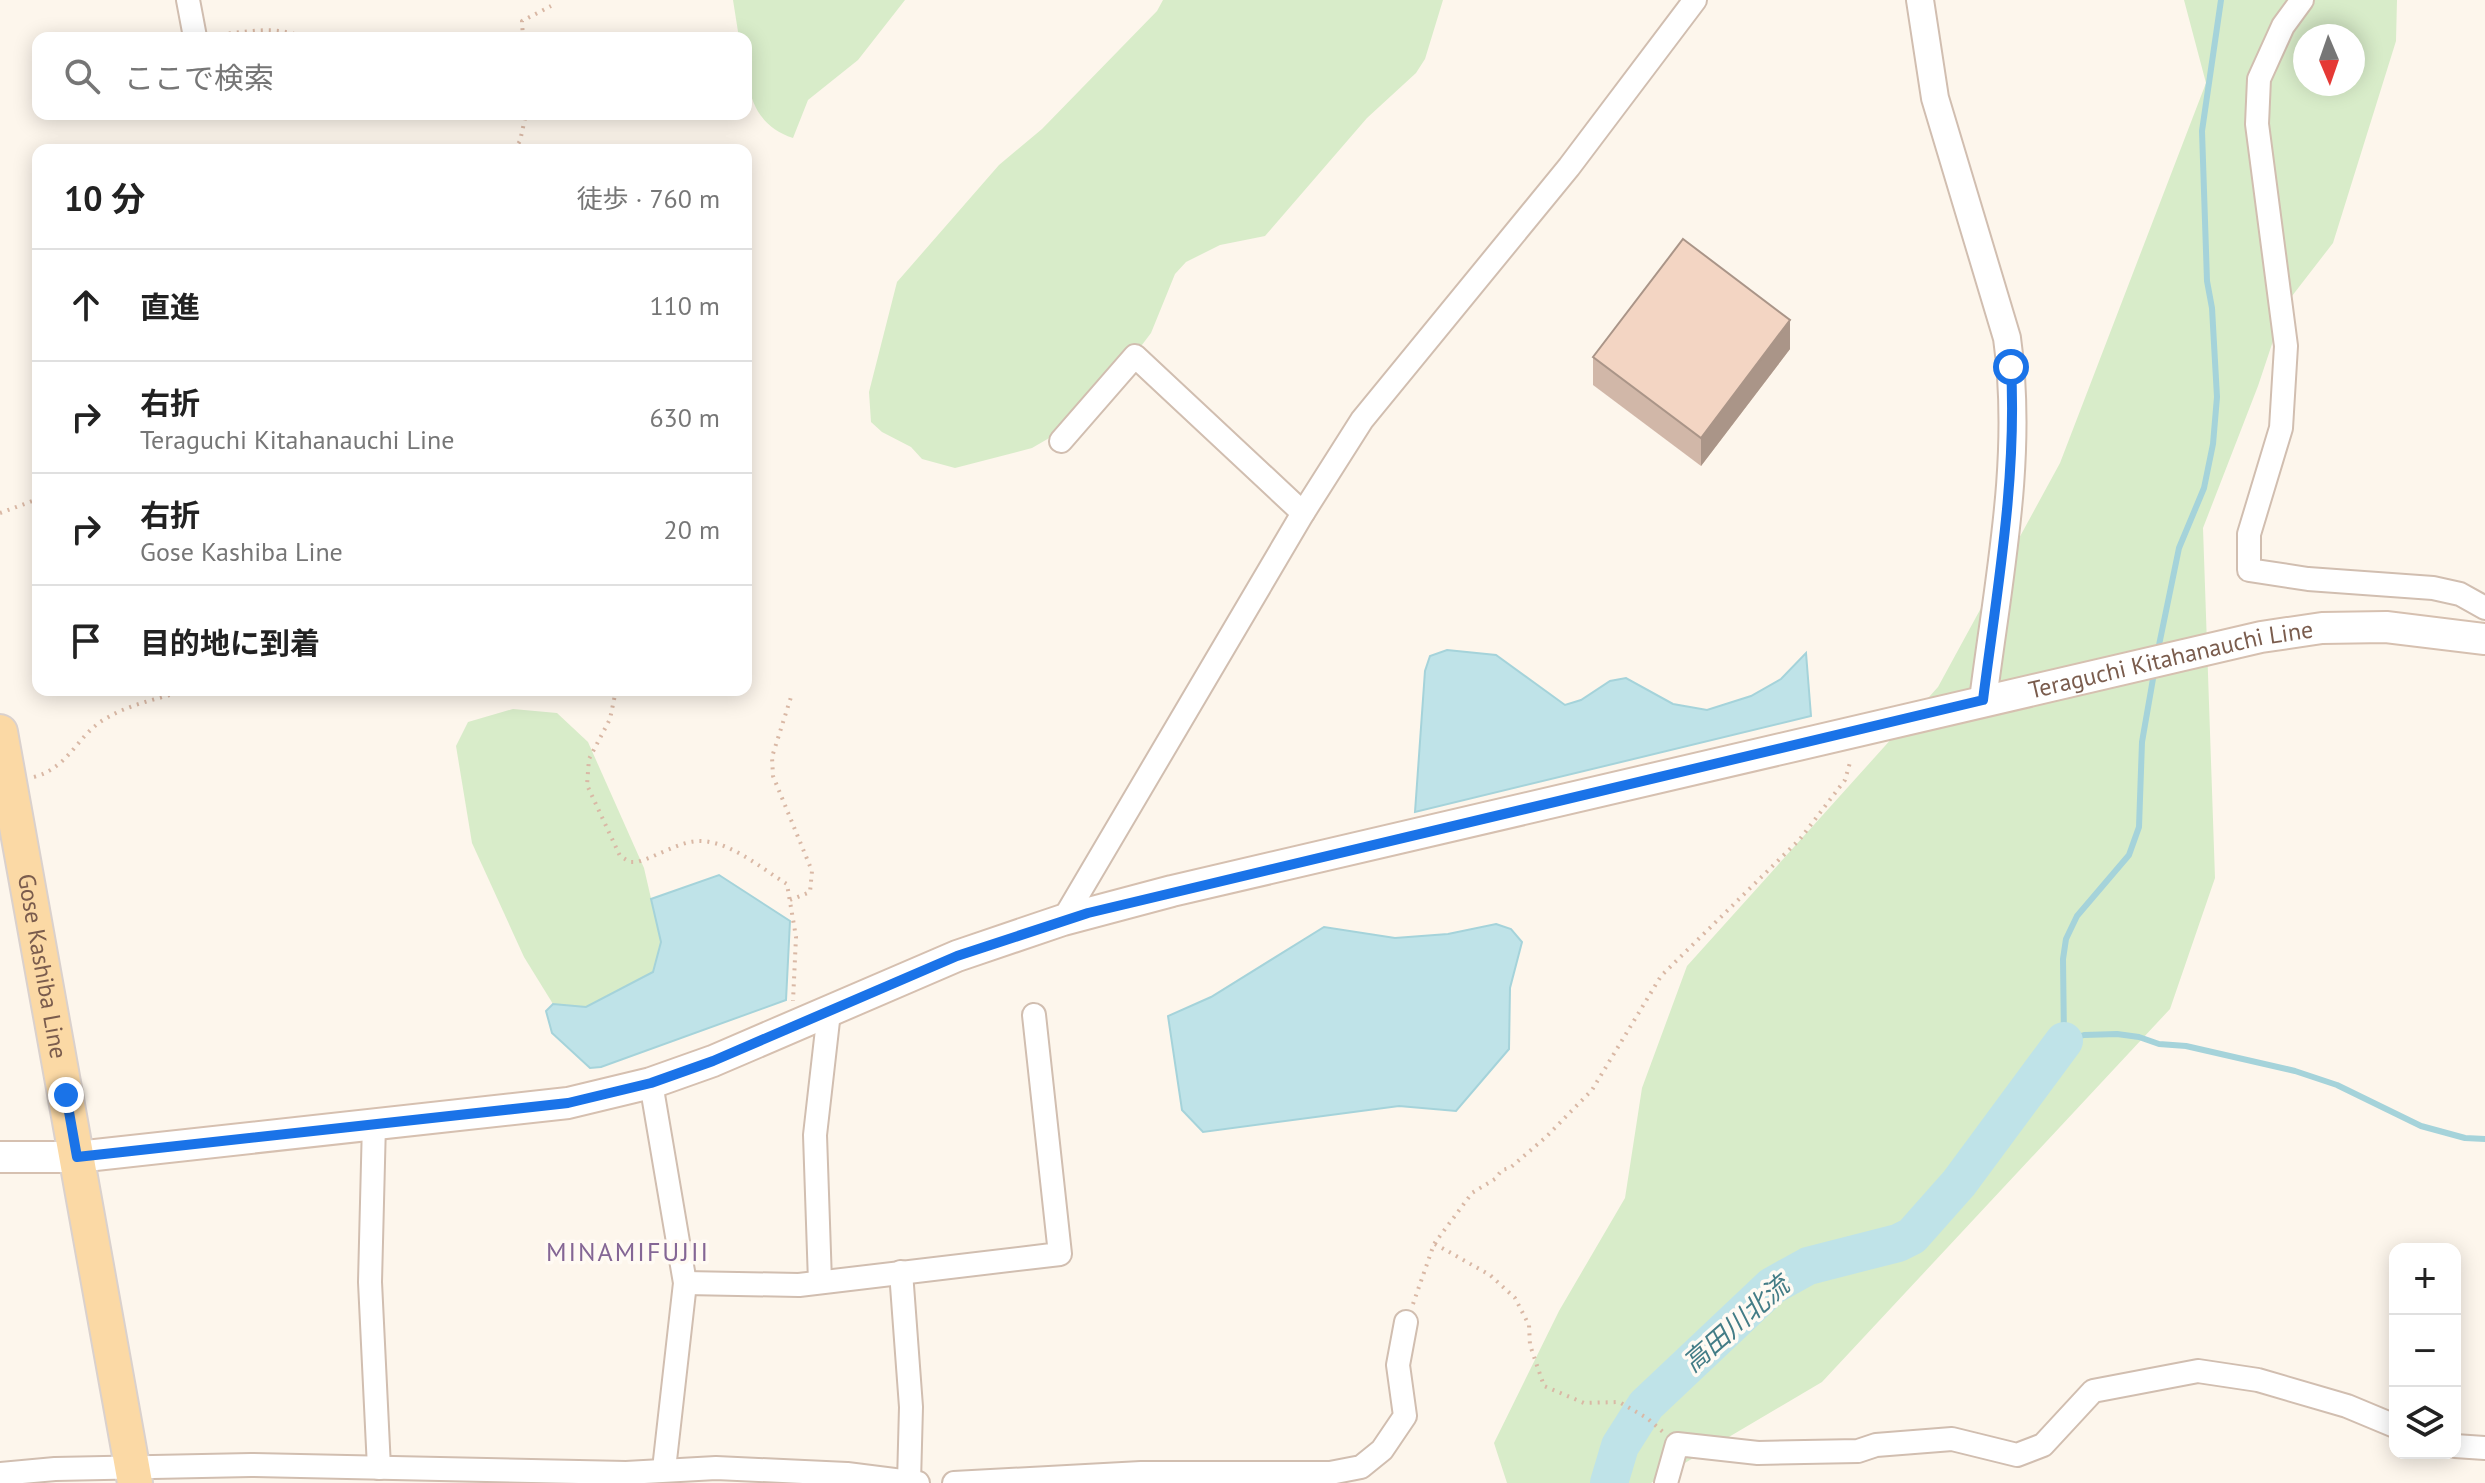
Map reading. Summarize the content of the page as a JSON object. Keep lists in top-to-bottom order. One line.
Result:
{"streets":{"main road":["Teraguchi Kitahanauchi Line","Gose Kashiba Line"]},"crossings":[["Teraguchi Kitahanauchi Line","Gose Kashiba Line"]],"districts":["MINAMIFUJII"],"water":["高田川北流"],"north":"bottom","page":{"search":"ここで検索","heading":["10 分","徒歩 · 760 m"],"list":[["直進","110 m"],["右折","Teraguchi Kitahanauchi Line","630 m"],["右折","Gose Kashiba Line","20 m"],"目的地に到着"],"map_buttons":["+","−"]}}
